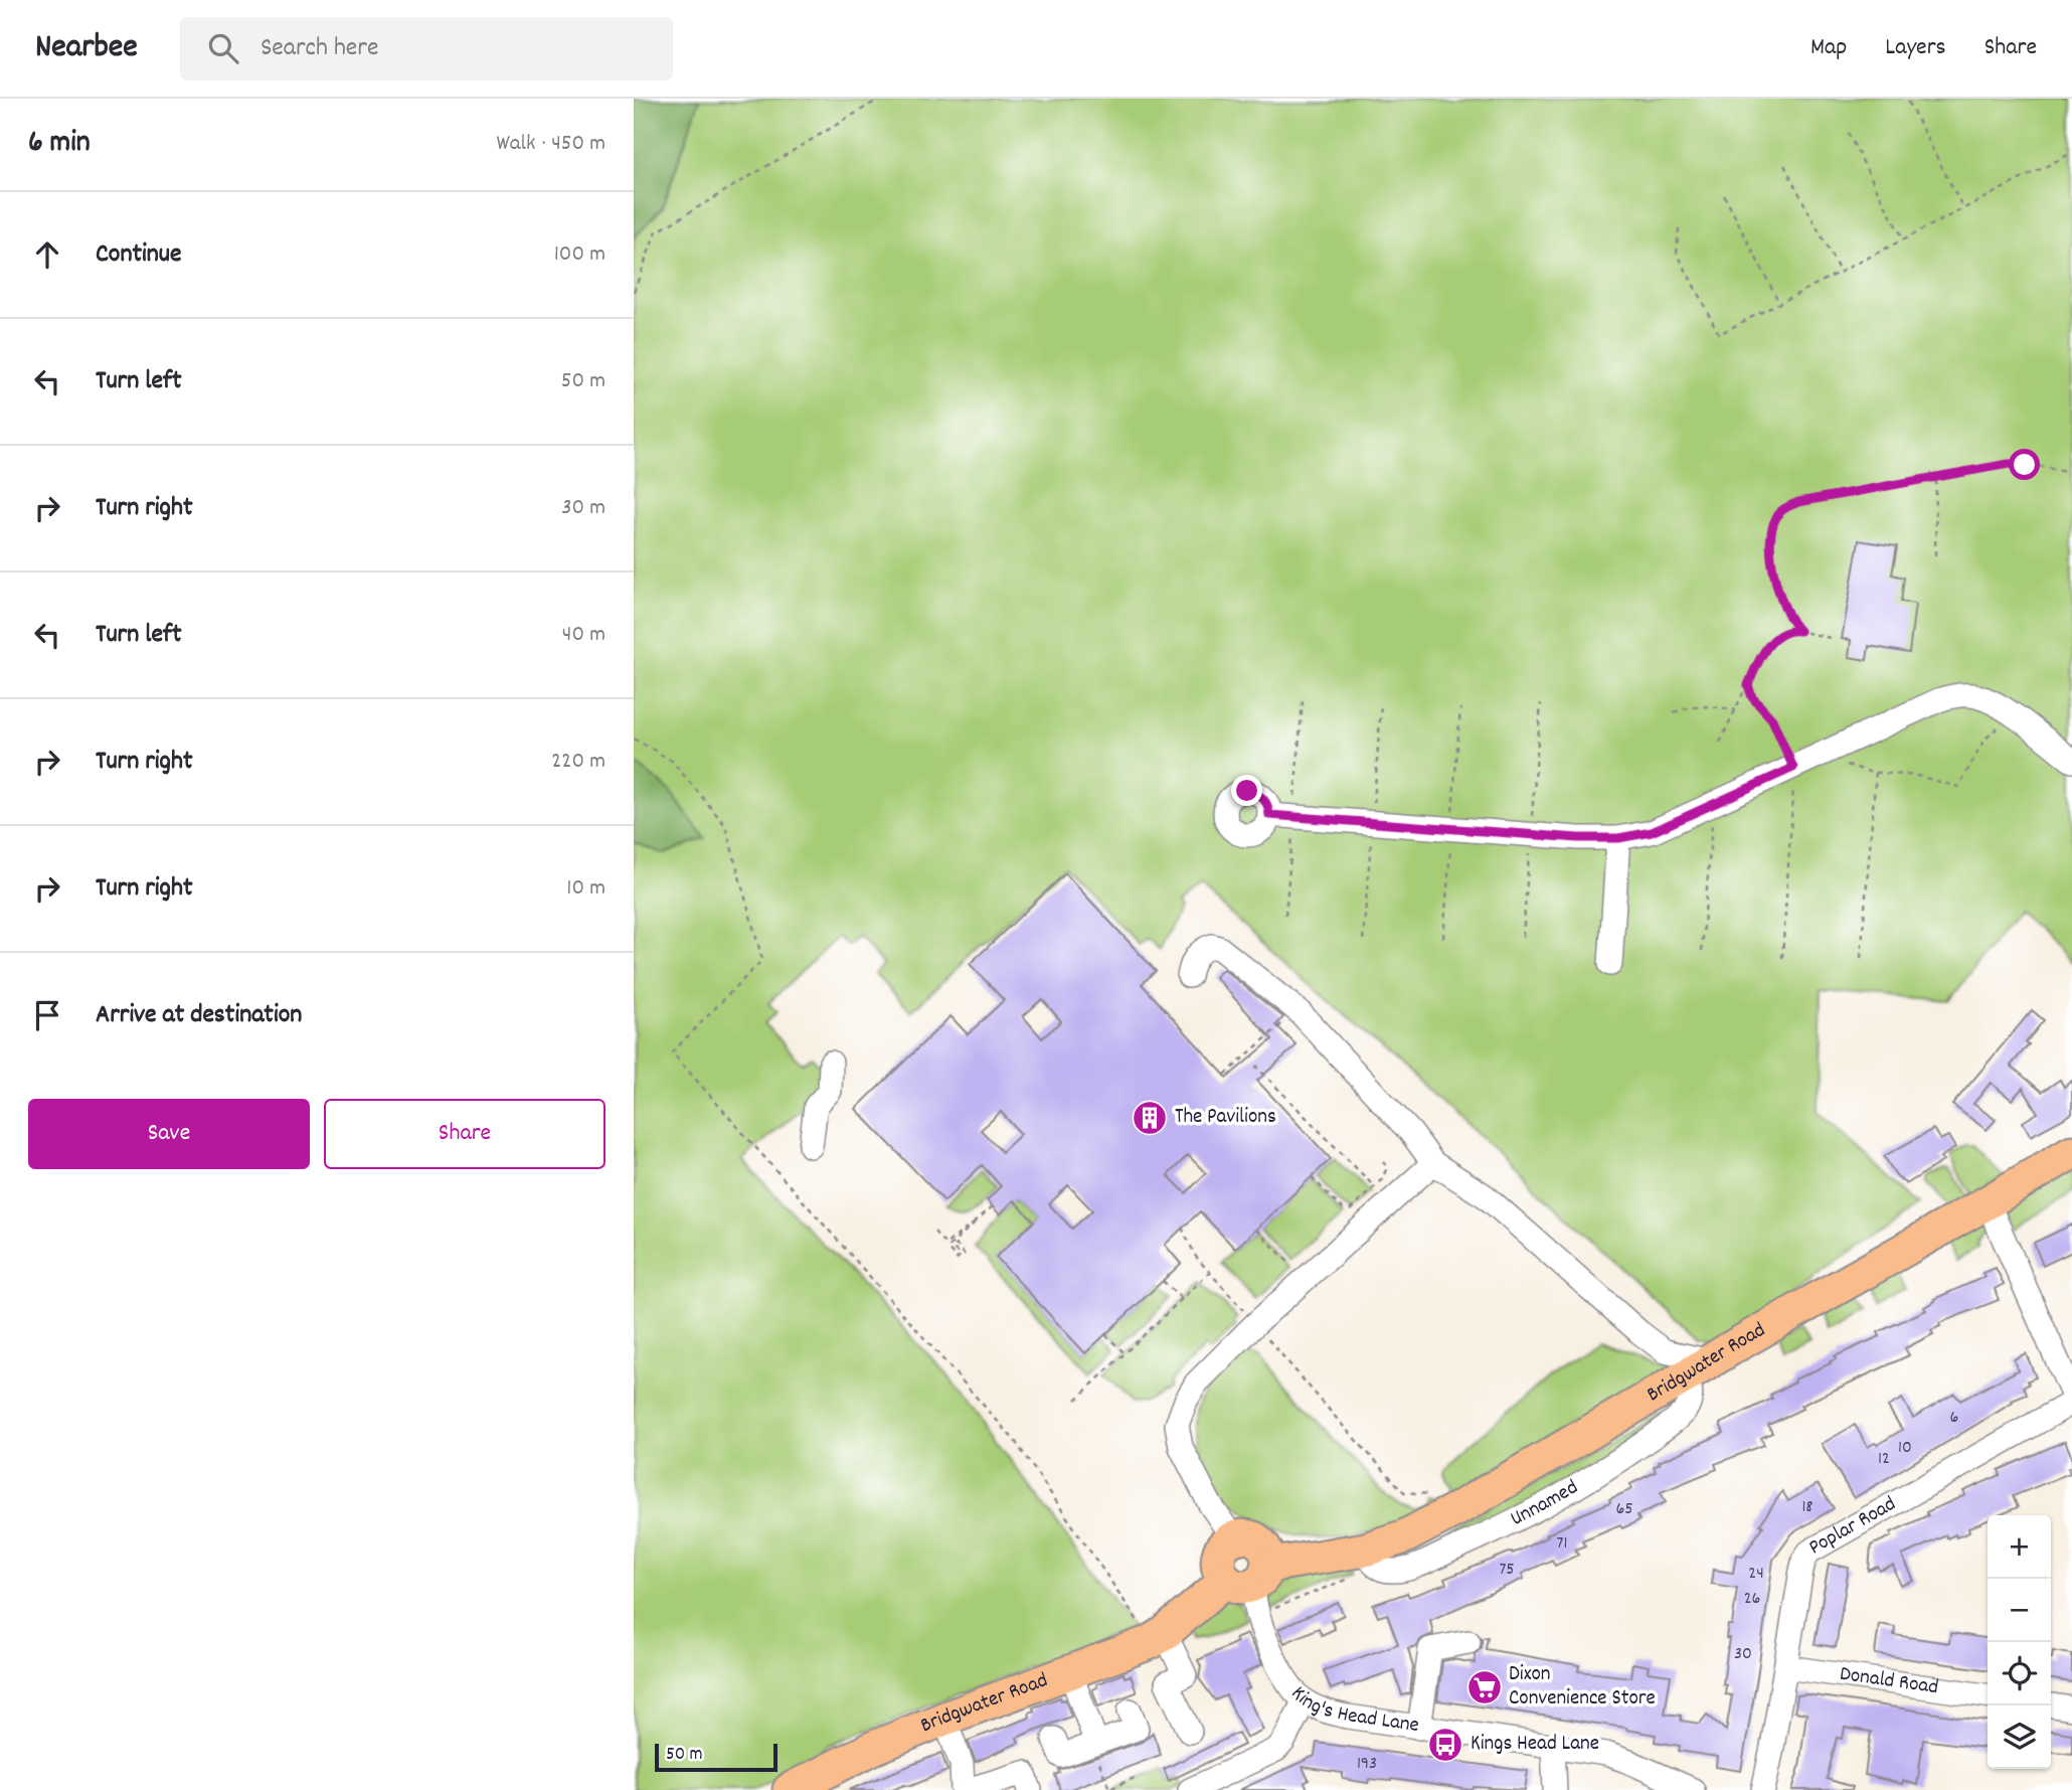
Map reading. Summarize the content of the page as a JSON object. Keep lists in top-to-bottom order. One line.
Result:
{"streets":{"highway":["Bridgwater Road"],"street":["Poplar Road","Donald Road","King's Head Lane"]},"crossings":[["Bridgwater Road","King's Head Lane"],["Poplar Road","Donald Road"]],"places":{"building":["The Pavilions"],"supermarket":["Dixon Convenience Store"],"bus stop":["Kings Head Lane"]},"house_numbers":["6","10","12","18","65","71","75","24","26","30","193"],"scale_bar":"50 m","page":{"header":"Nearbee","search":"Search here","nav":["Map","Layers","Share"],"heading":["6 min","Walk · 450 m"],"list":[["Continue","100 m"],["Turn left","50 m"],["Turn right","30 m"],["Turn left","40 m"],["Turn right","220 m"],["Turn right","10 m"],"Arrive at destination"],"buttons":["Save","Share"],"map_buttons":["+","−"],"scale":"50 m"}}
